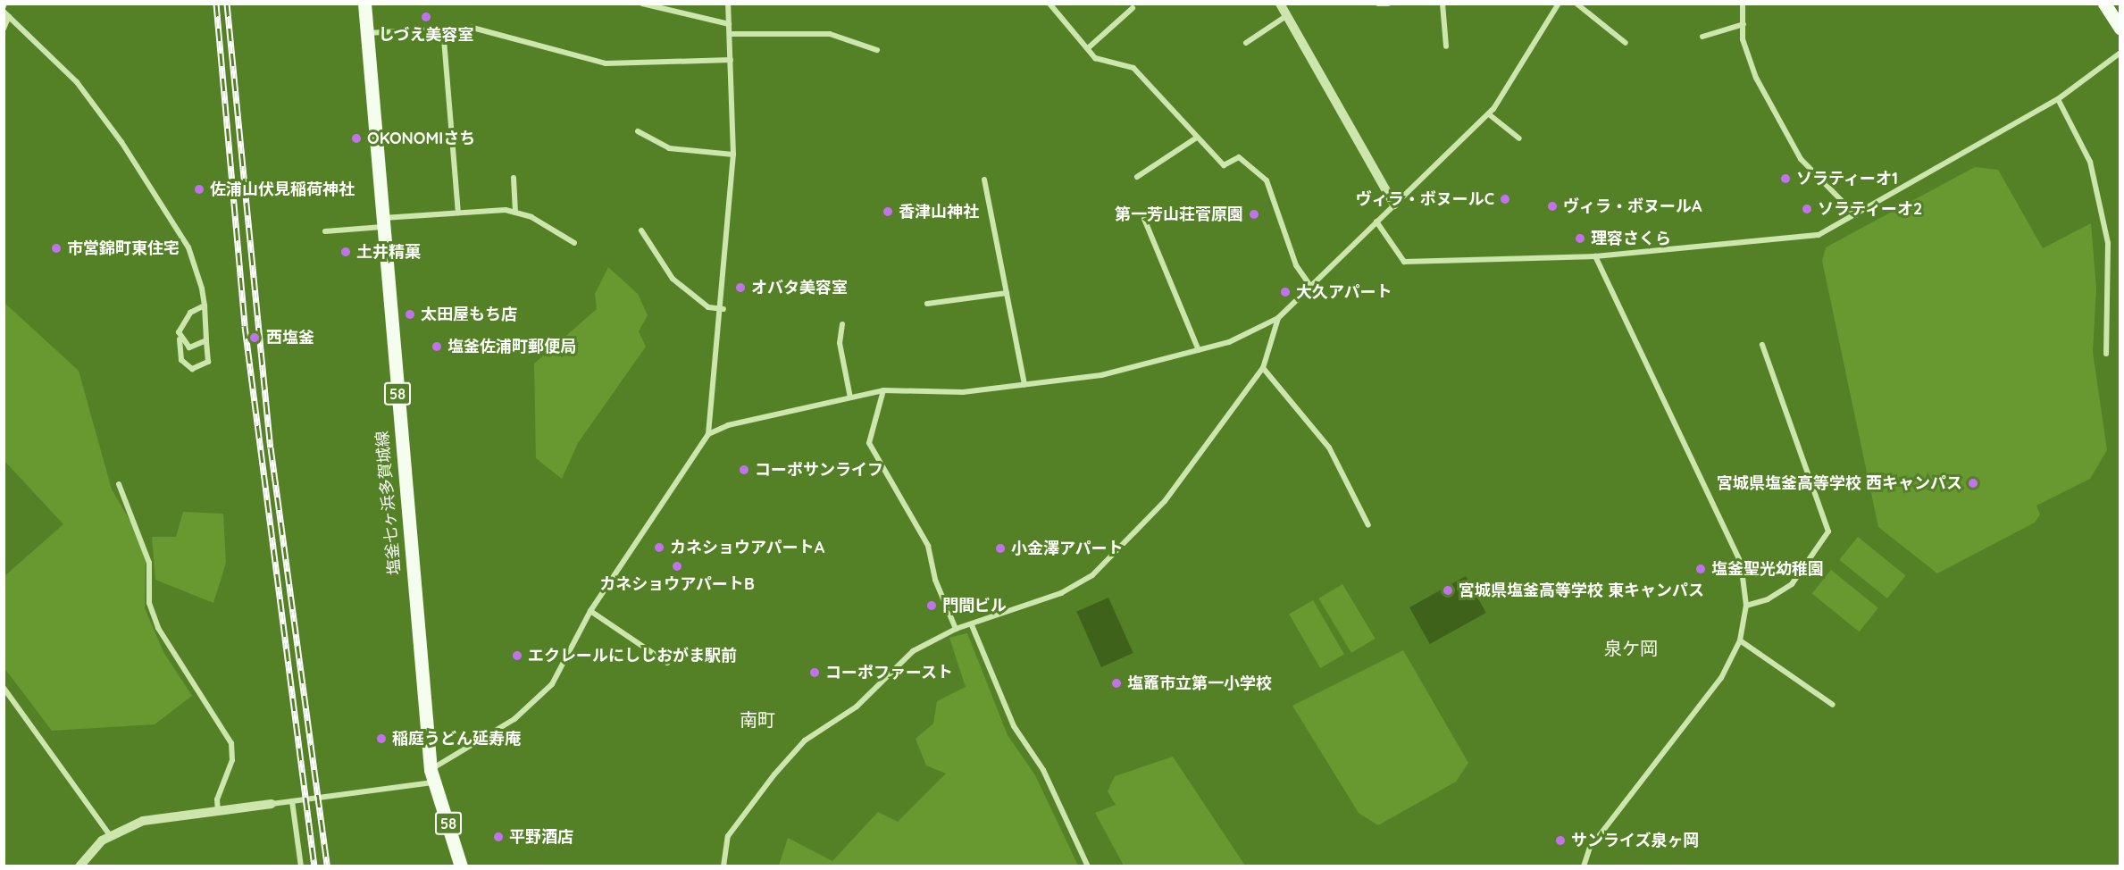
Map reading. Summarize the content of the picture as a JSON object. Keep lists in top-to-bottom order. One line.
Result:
{"streets":{"main road":["58","塩釜七ヶ浜多賀城線"]},"districts":["泉ケ岡","南町"],"places":["しづえ美容室","OKONOMIさち","ソラティーオ1","佐浦山伏見稲荷神社","ヴィラ・ボヌールC","ヴィラ・ボヌールA","ソラティーオ2","香津山神社","第一芳山荘菅原園","理容さくら","市営錦町東住宅","土井精菓","オバタ美容室","大久アパート","太田屋もち店","西塩釜","塩釜佐浦町郵便局","コーポサンライフ","宮城県塩釜高等学校 西キャンパス","カネショウアパートA","小金澤アパート","カネショウアパートB","塩釜聖光幼稚園","宮城県塩釜高等学校 東キャンパス","門間ビル","エクレールにししおがま駅前","コーポファースト","塩竈市立第一小学校","稲庭うどん延寿庵","平野酒店","サンライズ泉ヶ岡"]}
